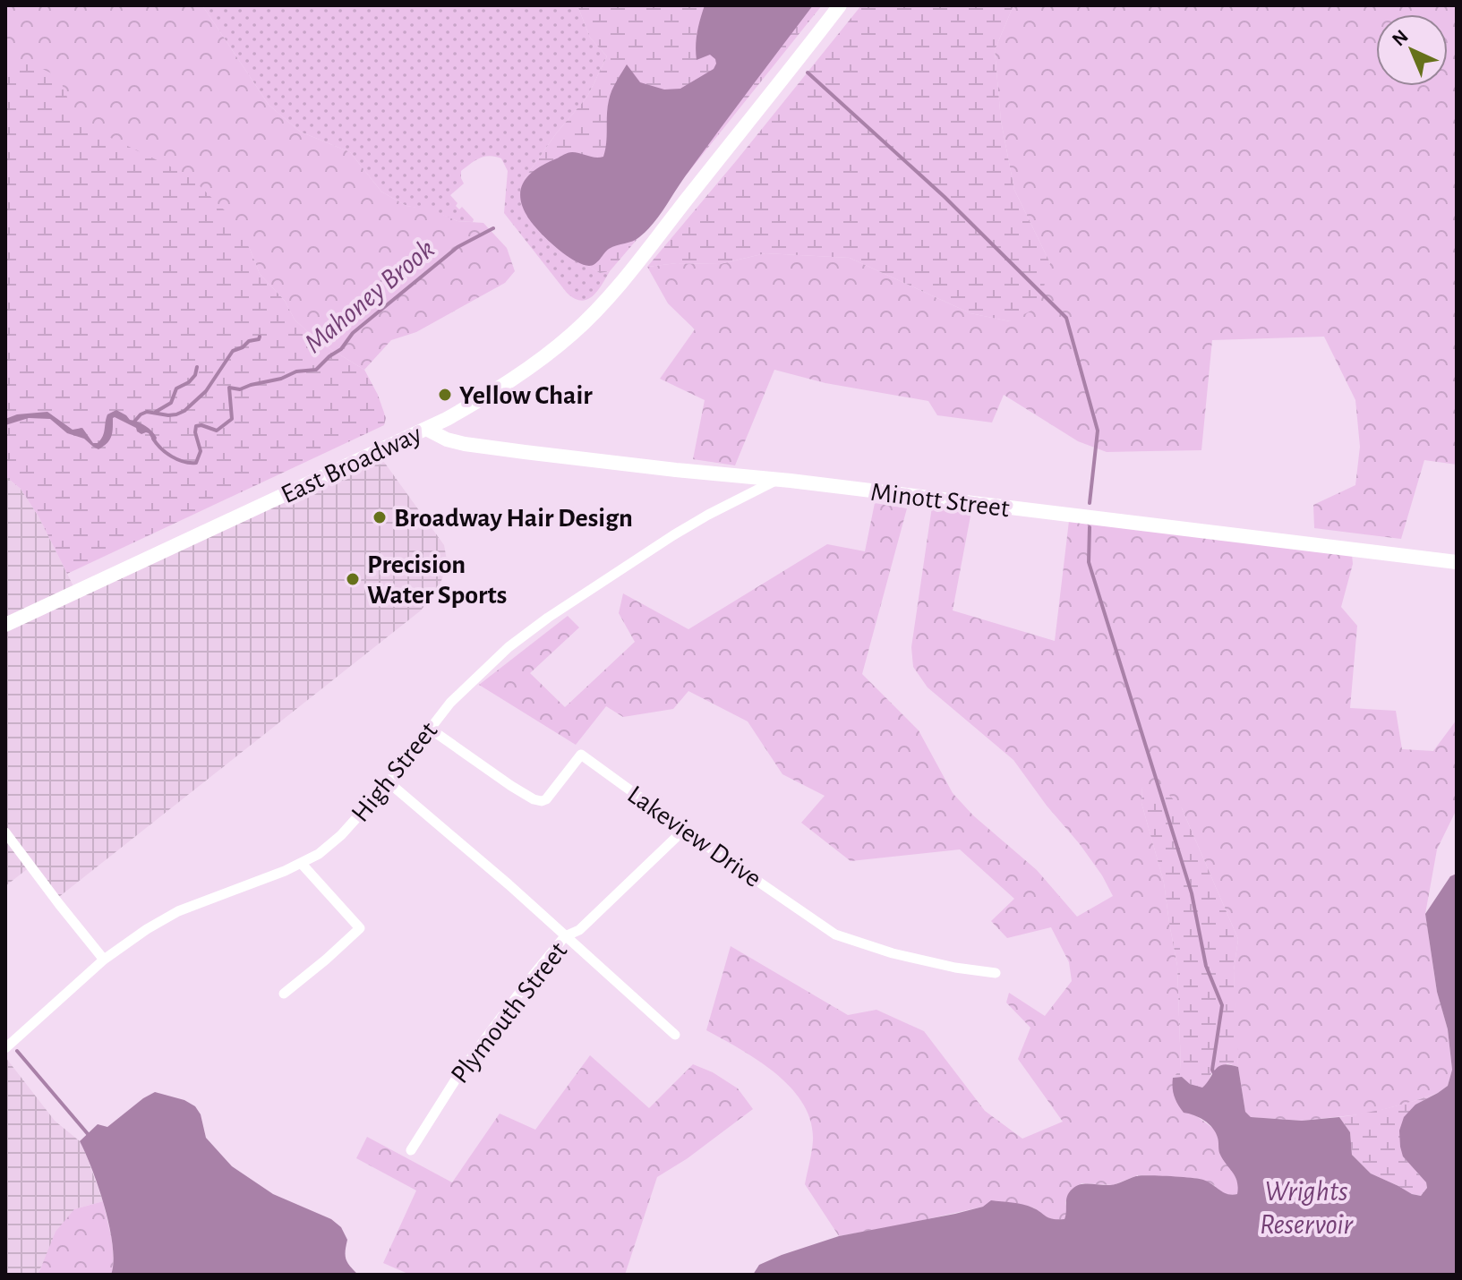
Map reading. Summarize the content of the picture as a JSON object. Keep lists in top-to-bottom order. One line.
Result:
{"streets":{"main road":["East Broadway","Minott Street"],"street":["High Street","Lakeview Drive","Plymouth Street"]},"crossings":[["East Broadway","Minott Street"],["Minott Street","High Street"],["High Street","Lakeview Drive"],["Lakeview Drive","Plymouth Street"]],"water":["Mahoney Brook","Wrights Reservoir"],"places":["Yellow Chair","Broadway Hair Design","Precision Water Sports"],"north":"top left"}
